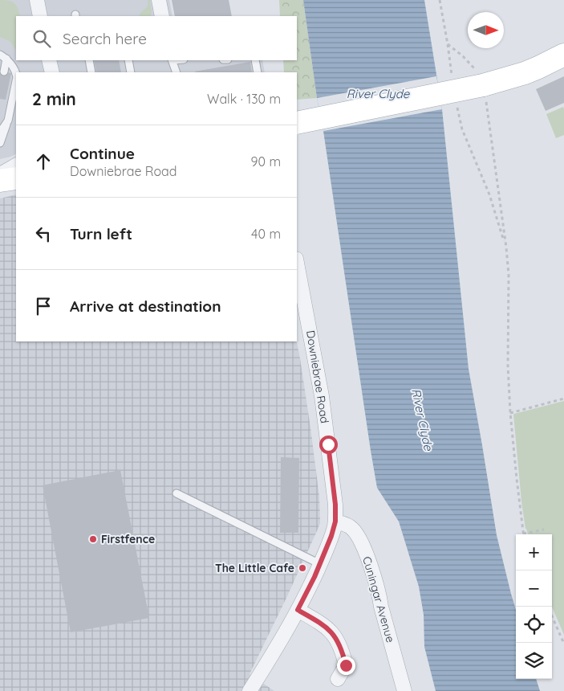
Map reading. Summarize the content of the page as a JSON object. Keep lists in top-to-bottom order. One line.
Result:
{"streets":{"street":["Downiebrae Road","Cuningar Avenue"]},"crossings":[["Downiebrae Road","Cuningar Avenue"]],"water":["River Clyde"],"places":["Firstfence","The Little Cafe"],"north":"right","page":{"search":"Search here","heading":["2 min","Walk · 130 m"],"list":[["Continue","Downiebrae Road","90 m"],["Turn left","40 m"],"Arrive at destination"],"map_buttons":["+","−"]}}
